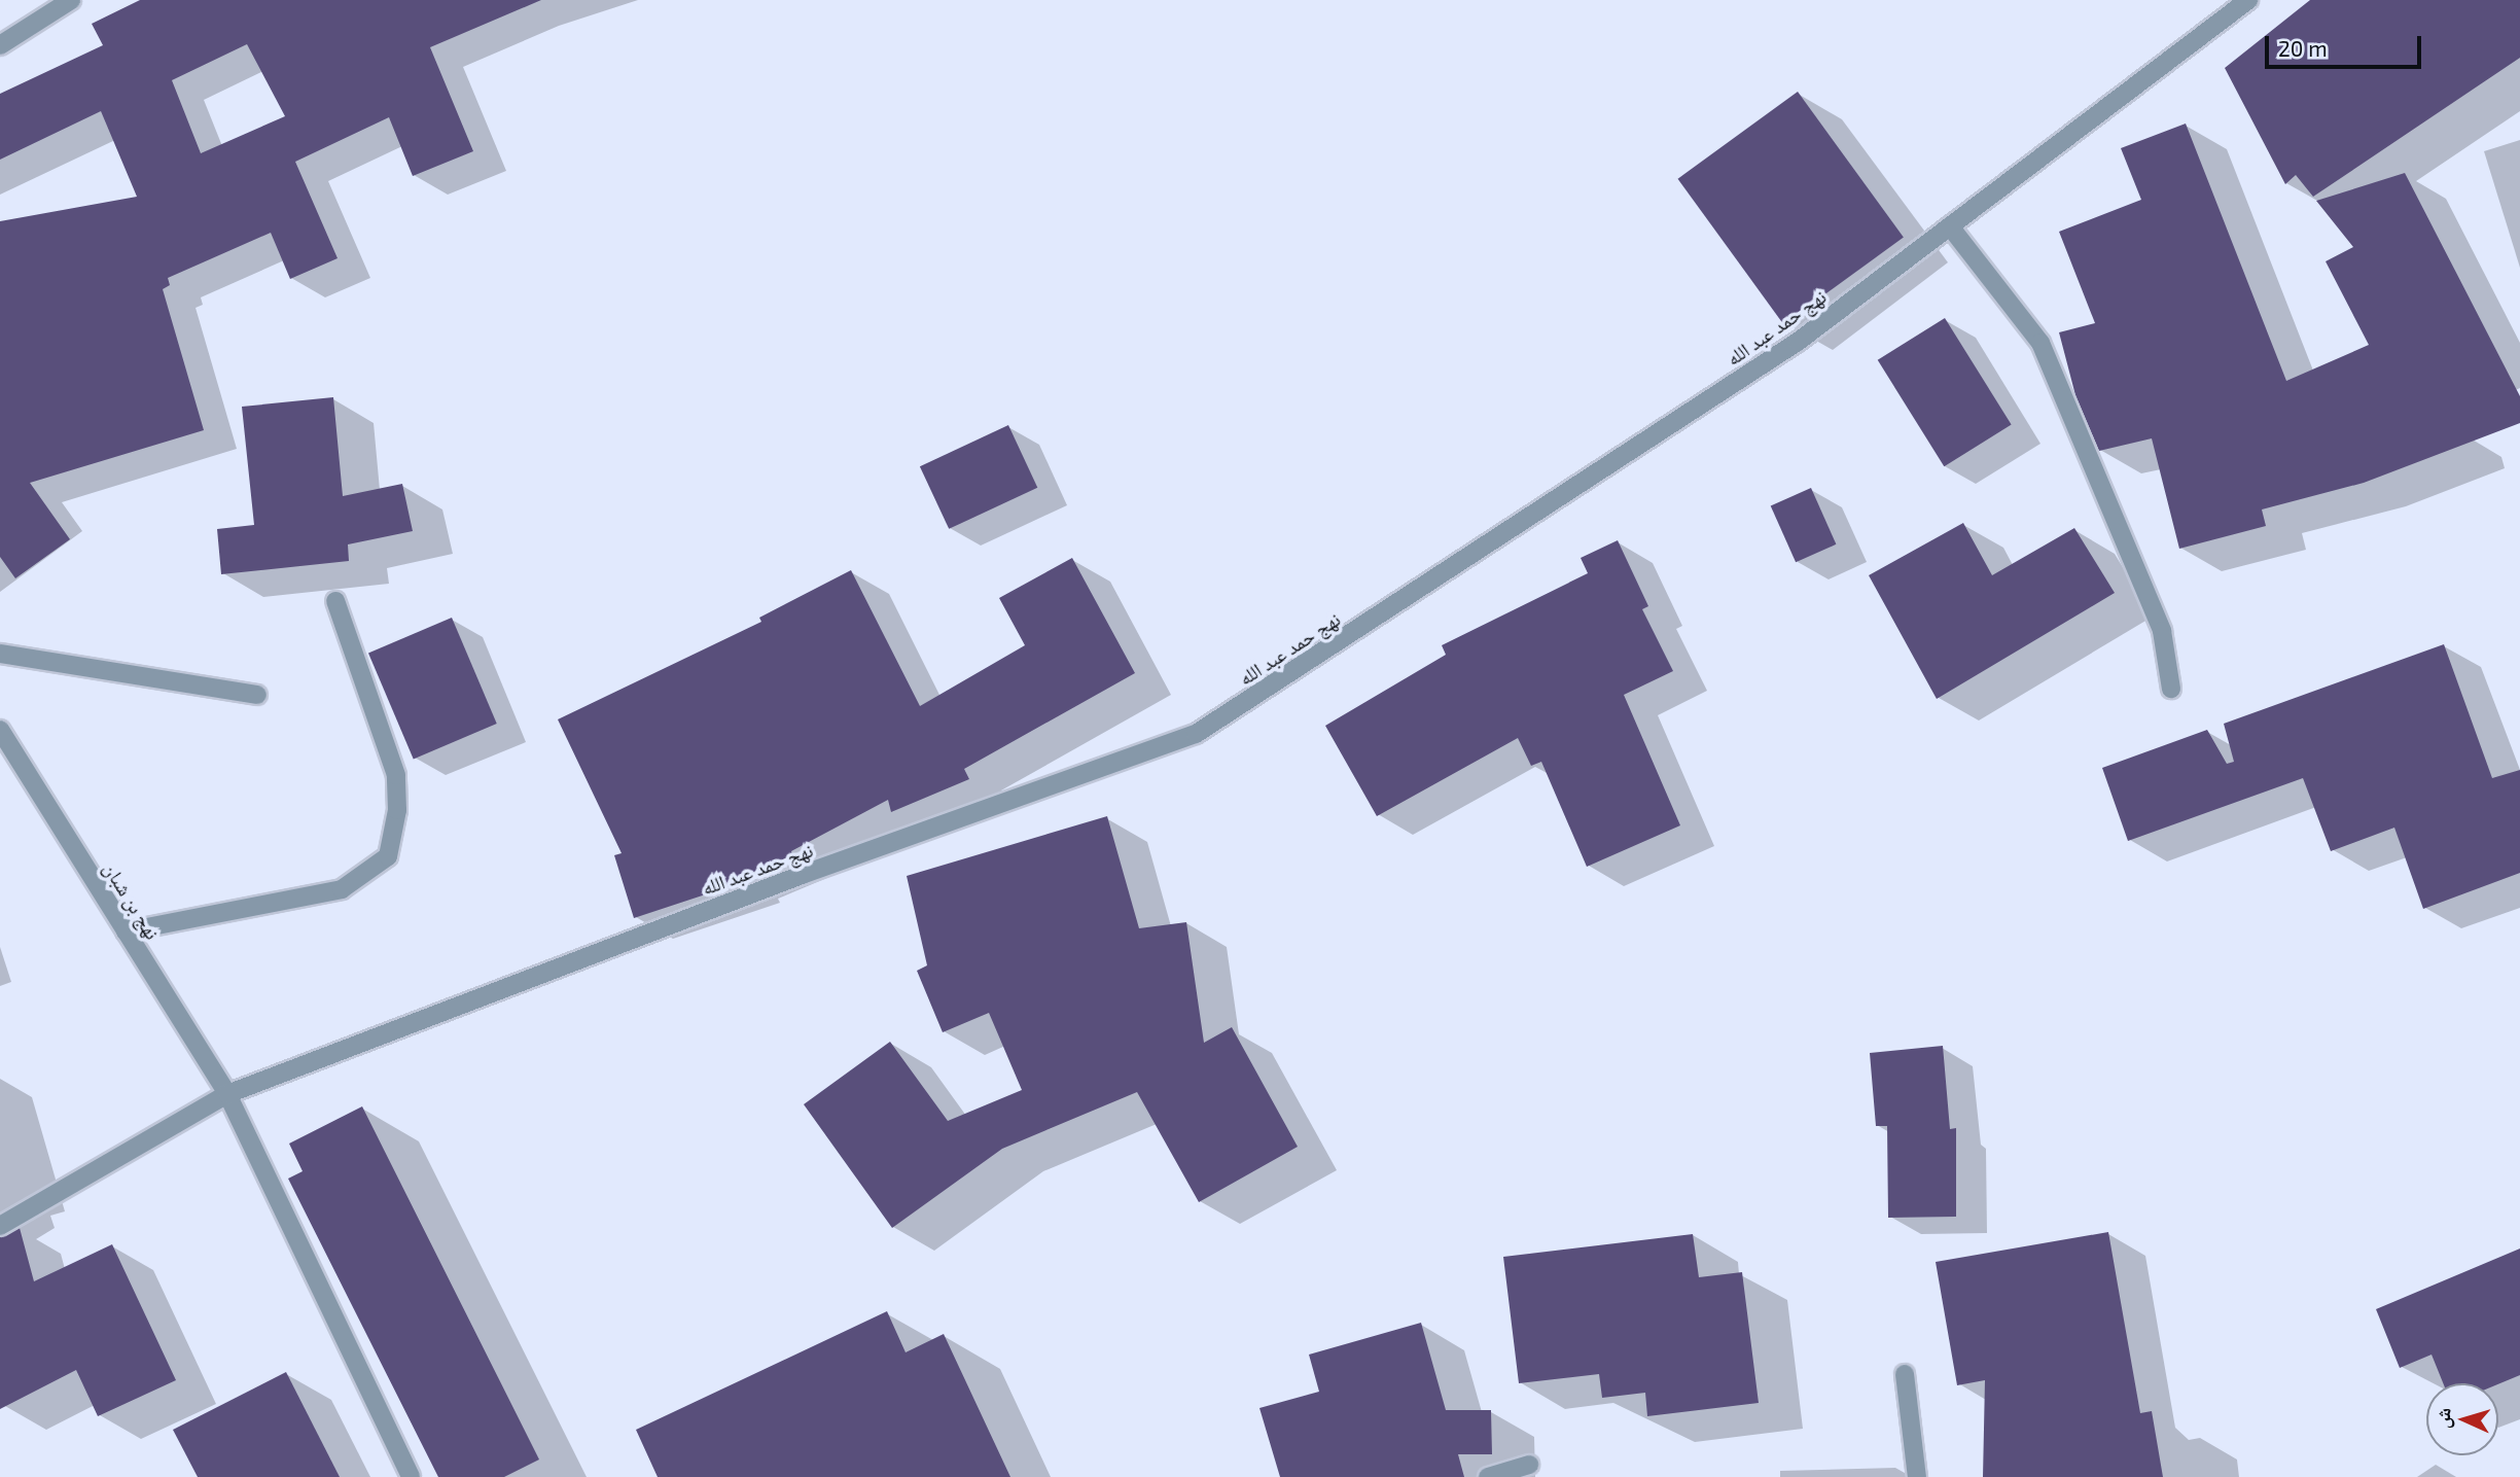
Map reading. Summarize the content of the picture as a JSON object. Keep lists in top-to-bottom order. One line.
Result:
{"streets":{"street":["نهج حمد عبد الله","نهج بن شبان"]},"crossings":[["نهج حمد عبد الله","نهج بن شبان"]],"scale_bar":"20 m","north":"left"}
